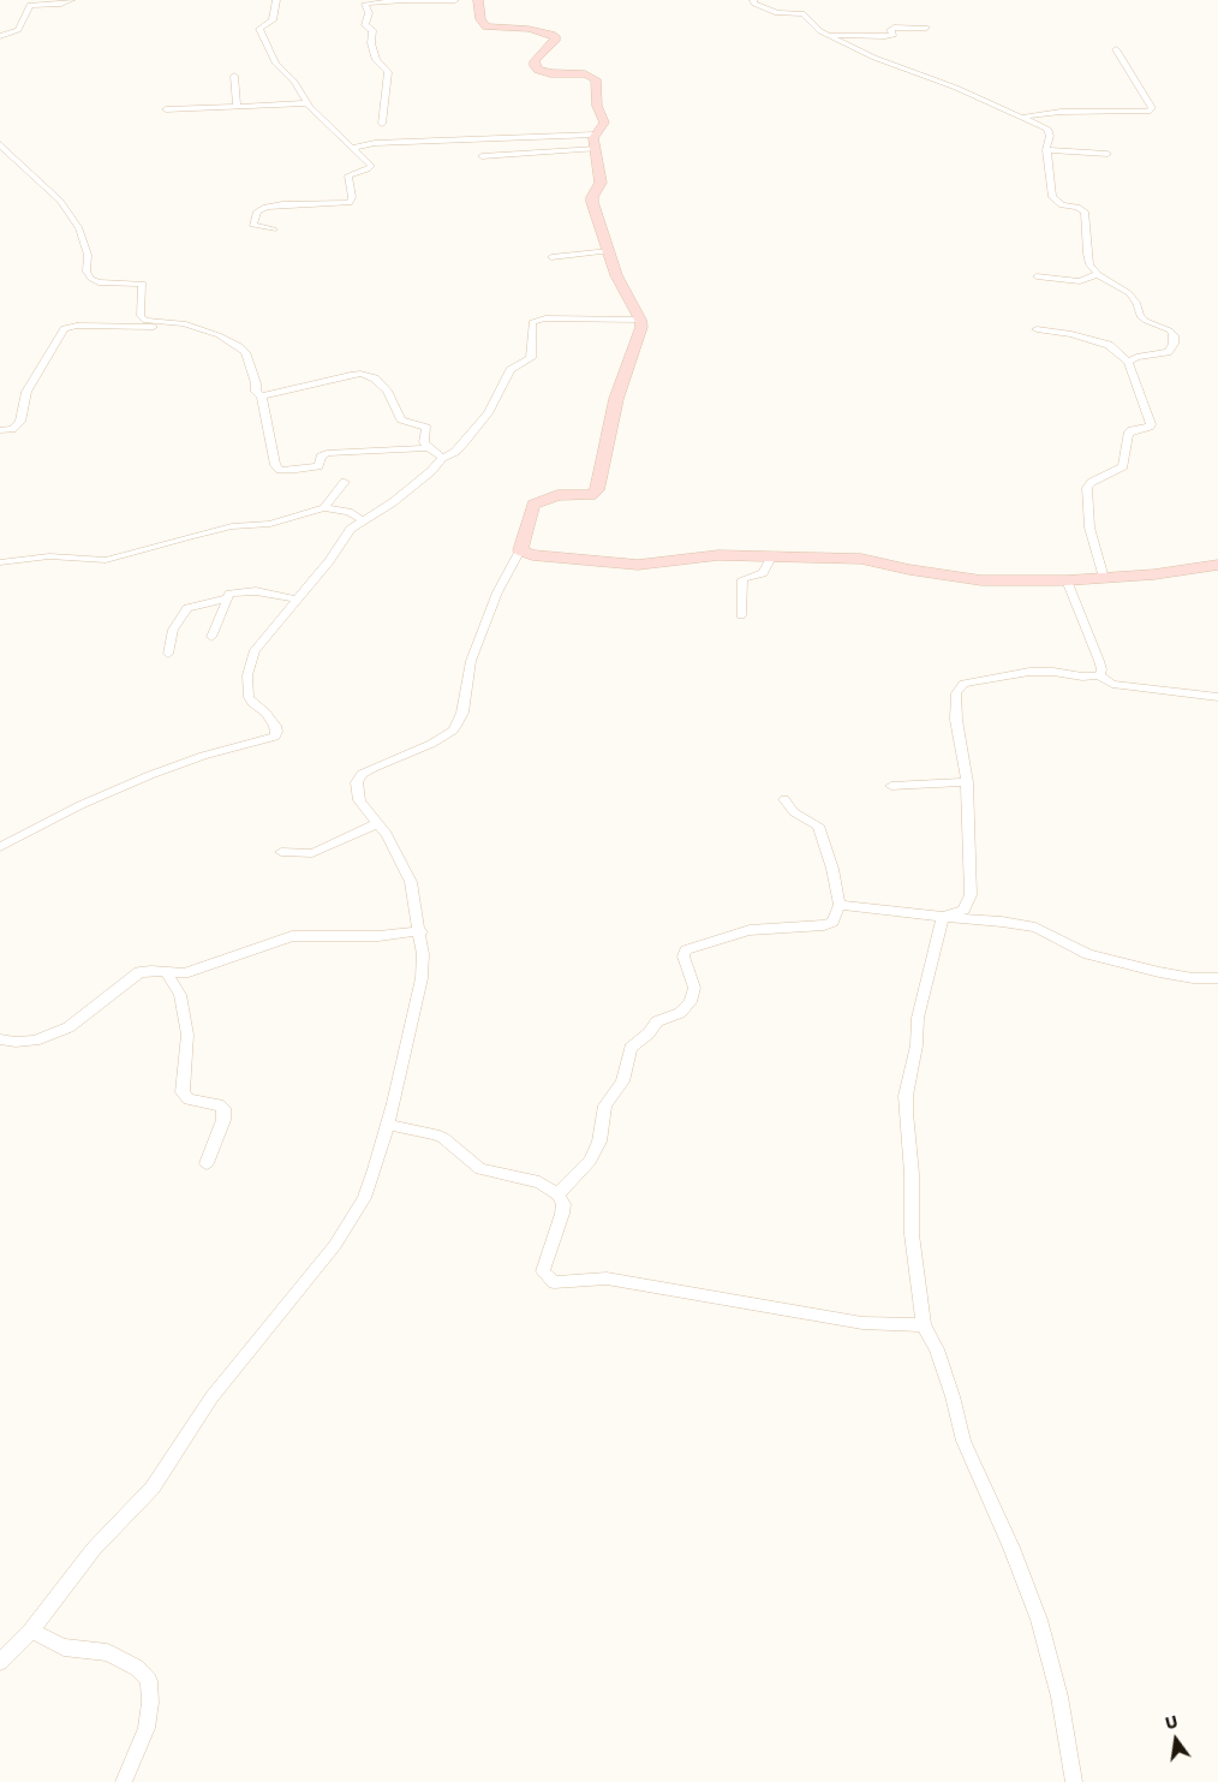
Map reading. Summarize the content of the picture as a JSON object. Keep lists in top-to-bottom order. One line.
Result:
{"north":"top"}
